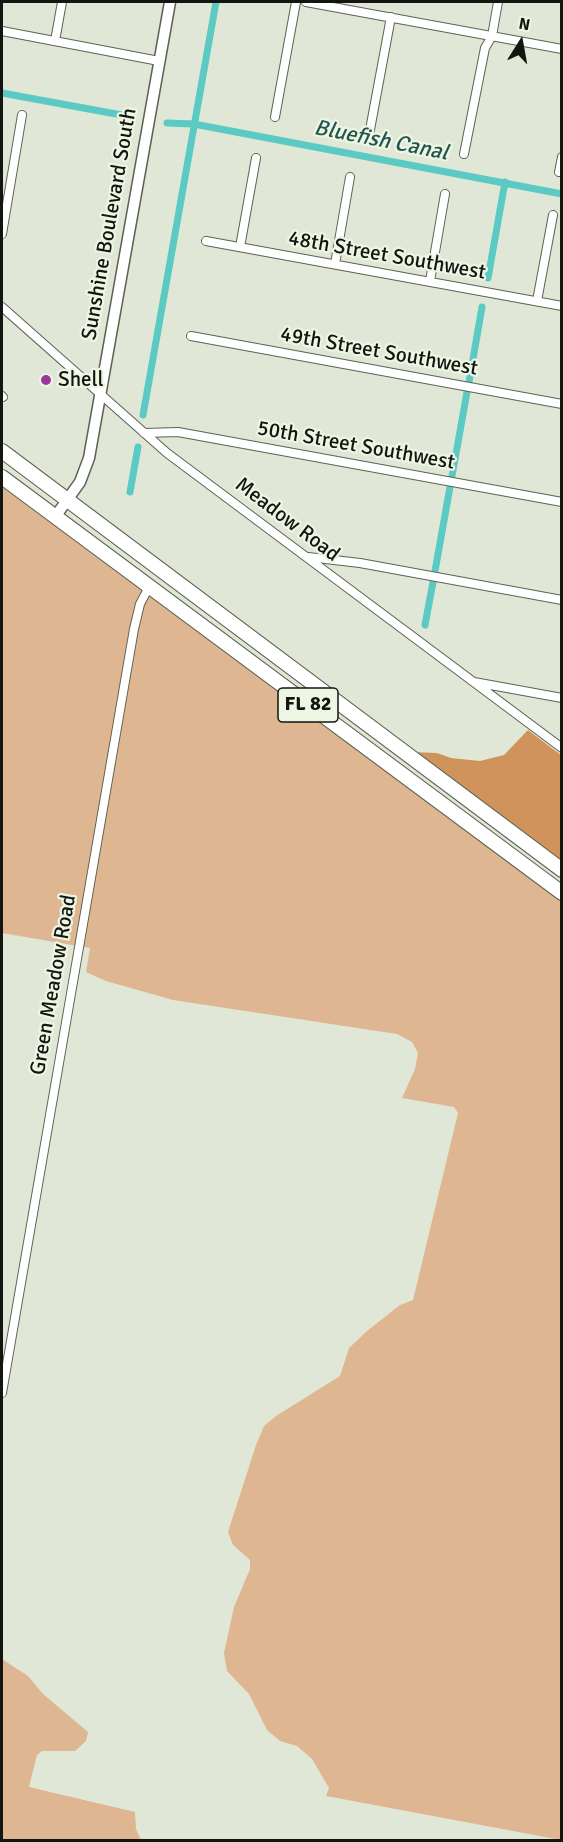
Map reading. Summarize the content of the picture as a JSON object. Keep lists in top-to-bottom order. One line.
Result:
{"streets":{"highway":["FL 82"],"street":["Sunshine Boulevard South","48th Street Southwest","49th Street Southwest","50th Street Southwest","Meadow Road","Green Meadow Road"]},"crossings":[["Sunshine Boulevard South","Meadow Road"],["Sunshine Boulevard South","FL 82"],["50th Street Southwest","Meadow Road"],["FL 82","Green Meadow Road"]],"water":["Bluefish Canal"],"places":["Shell"],"north":"top"}
